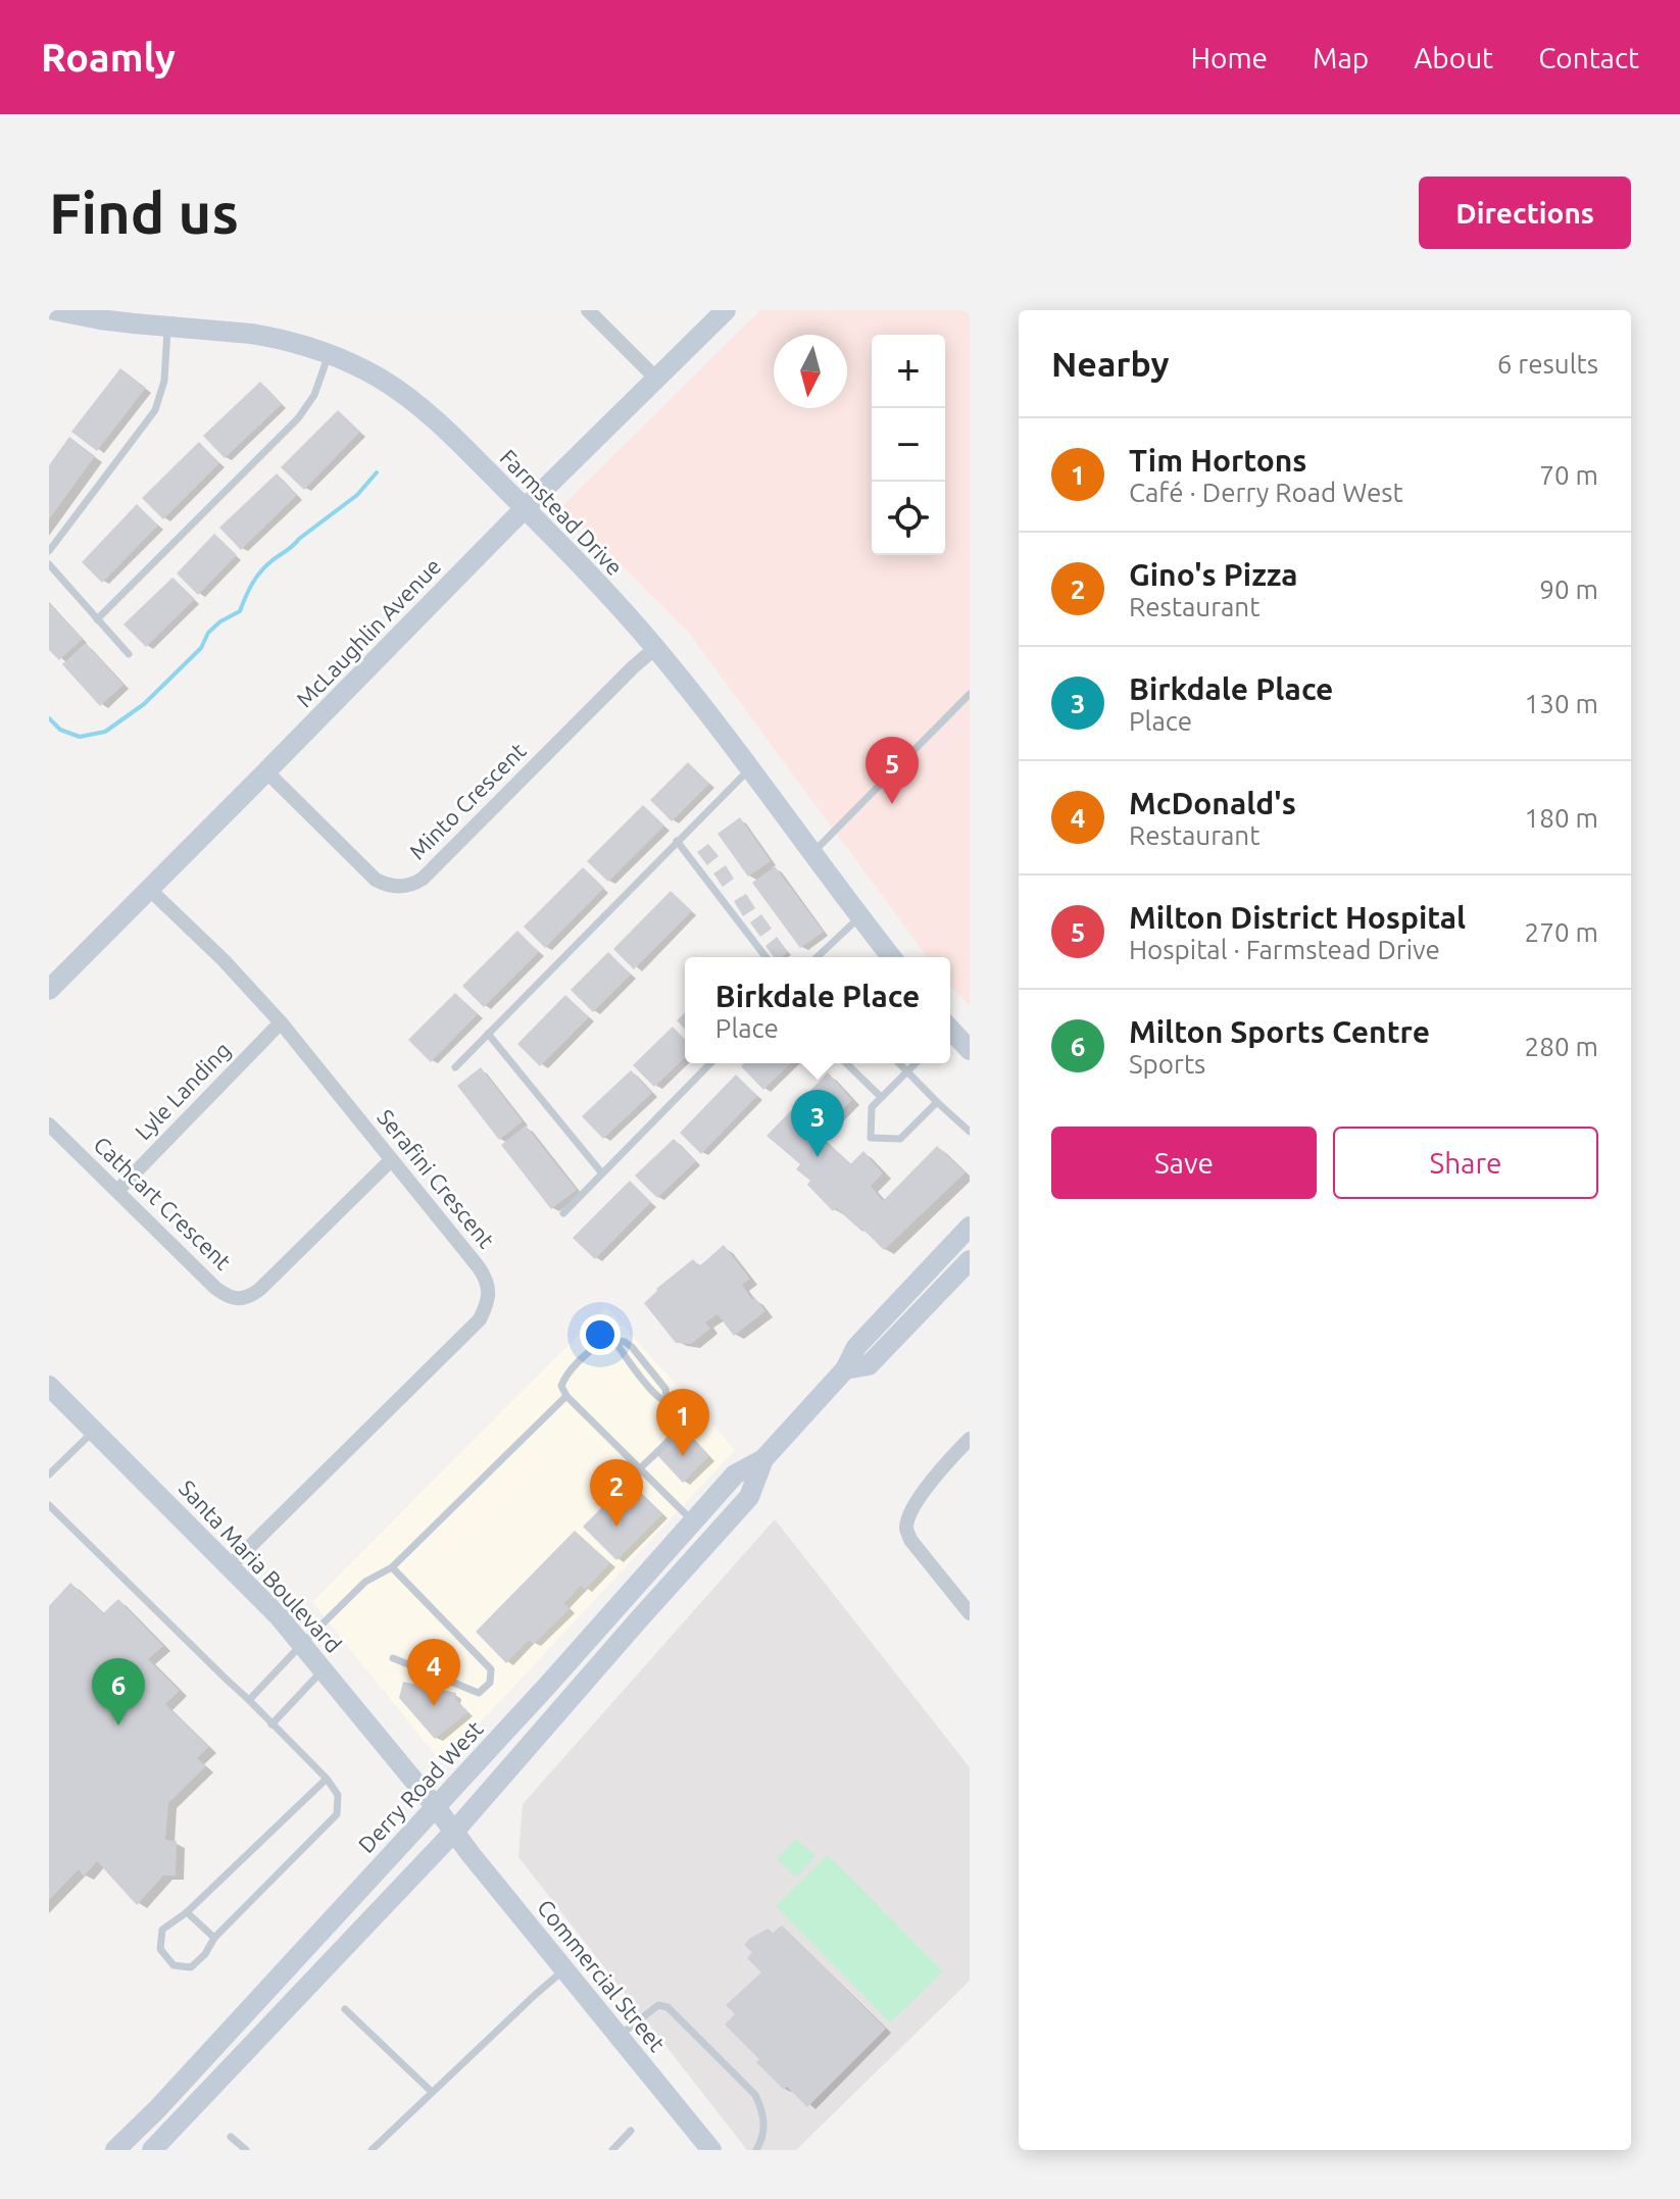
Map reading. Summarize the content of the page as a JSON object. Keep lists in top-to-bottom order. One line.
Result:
{"streets":{"street":["Farmstead Drive","McLaughlin Avenue","Minto Crescent","Lyle Landing","Serafini Crescent","Cathcart Crescent","Santa Maria Boulevard","Derry Road West","Commercial Street"]},"crossings":[["Farmstead Drive","McLaughlin Avenue"],["Farmstead Drive","Minto Crescent"],["McLaughlin Avenue","Minto Crescent"],["McLaughlin Avenue","Serafini Crescent"],["Lyle Landing","Serafini Crescent"],["Lyle Landing","Cathcart Crescent"],["Serafini Crescent","Cathcart Crescent"],["Serafini Crescent","Santa Maria Boulevard"],["Santa Maria Boulevard","Derry Road West"],["Santa Maria Boulevard","Commercial Street"],["Derry Road West","Commercial Street"]],"north":"bottom","page":{"header":"Roamly","nav":["Home","Map","About","Contact"],"buttons":["Directions",["Save","Share"]],"title":"Find us","heading":["Nearby","6 results"],"map_buttons":["+","−"],"list":[{"mark":"1","name":"Tim Hortons","note":"Café · Derry Road West","value":"70 m"},{"mark":"2","name":"Gino's Pizza","note":"Restaurant","value":"90 m"},{"mark":"3","name":"Birkdale Place","note":"Place","value":"130 m"},{"mark":"4","name":"McDonald's","note":"Restaurant","value":"180 m"},{"mark":"5","name":"Milton District Hospital","note":"Hospital · Farmstead Drive","value":"270 m"},{"mark":"6","name":"Milton Sports Centre","note":"Sports","value":"280 m"}],"pins":["5","3","1","2","4","6"],"popup":["Birkdale Place","Place"]}}
